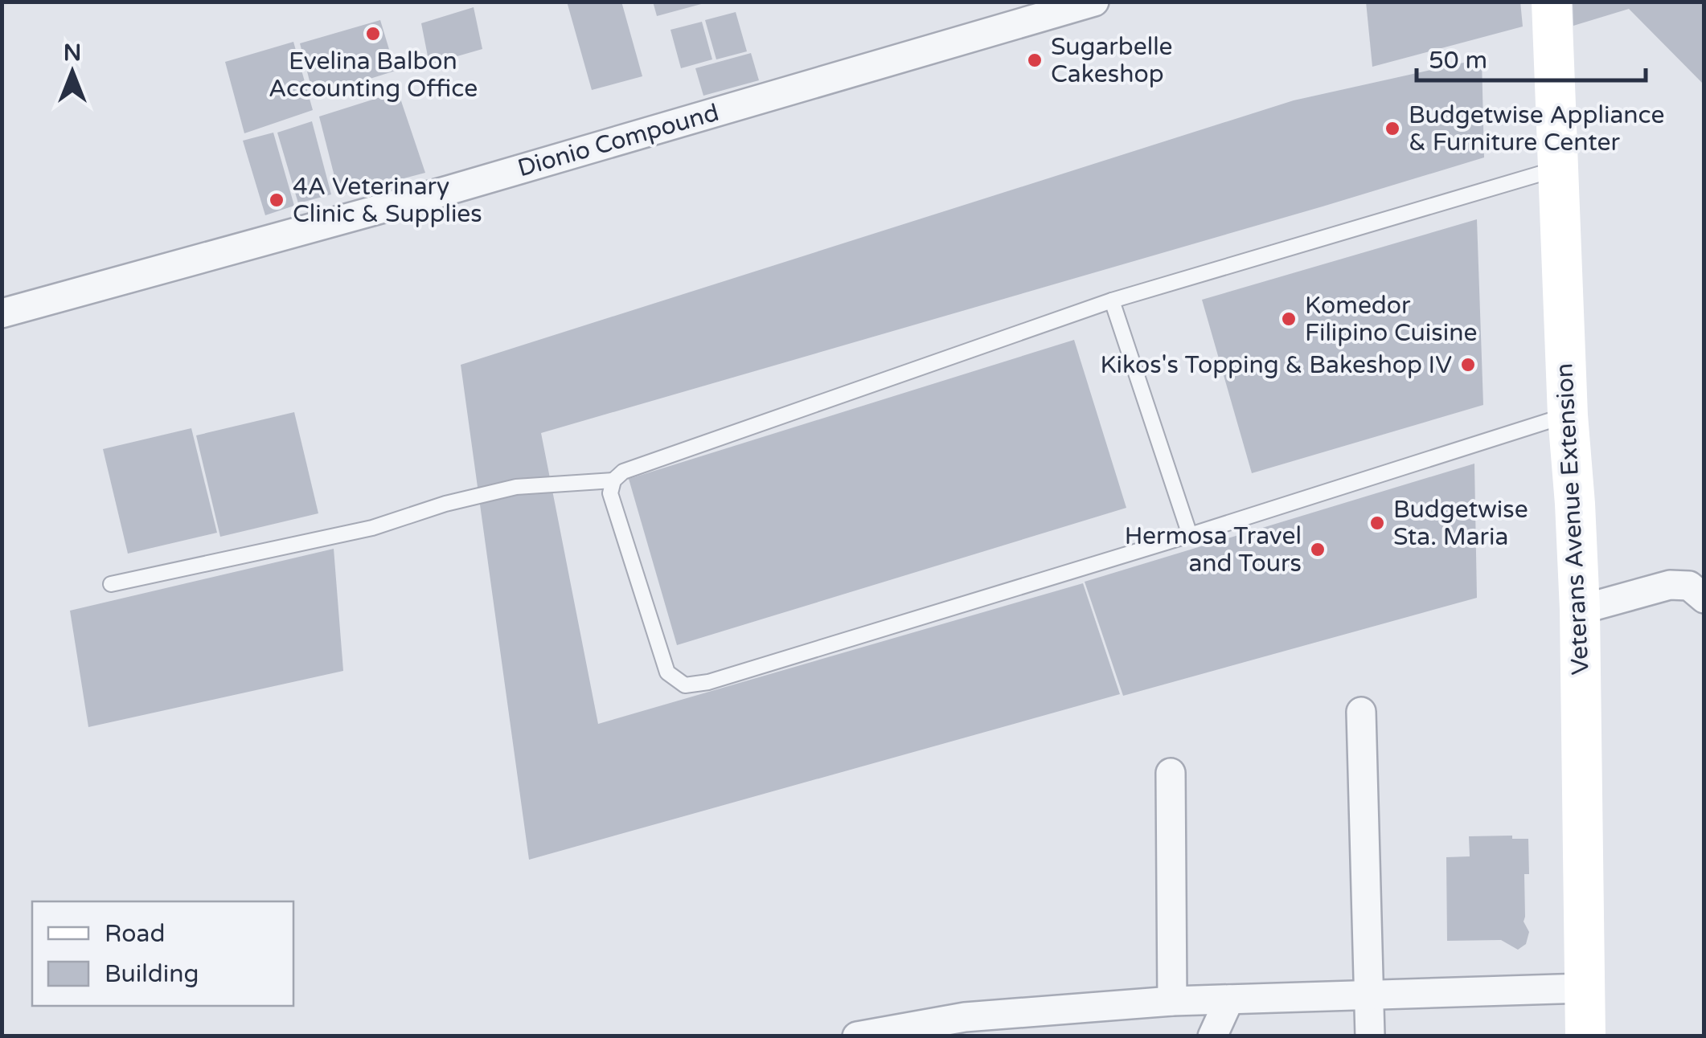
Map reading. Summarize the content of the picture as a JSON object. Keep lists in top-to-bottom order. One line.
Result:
{"streets":{"main road":["Veterans Avenue Extension"],"street":["Dionio Compound"]},"places":["Evelina Balbon Accounting Office","Sugarbelle Cakeshop","Budgetwise Appliance & Furniture Center","4A Veterinary Clinic & Supplies","Komedor Filipino Cuisine","Kikos's Topping & Bakeshop IV","Budgetwise Sta. Maria","Hermosa Travel and Tours"],"legend":["Road","Building"],"scale_bar":"50 m","north":"top"}
